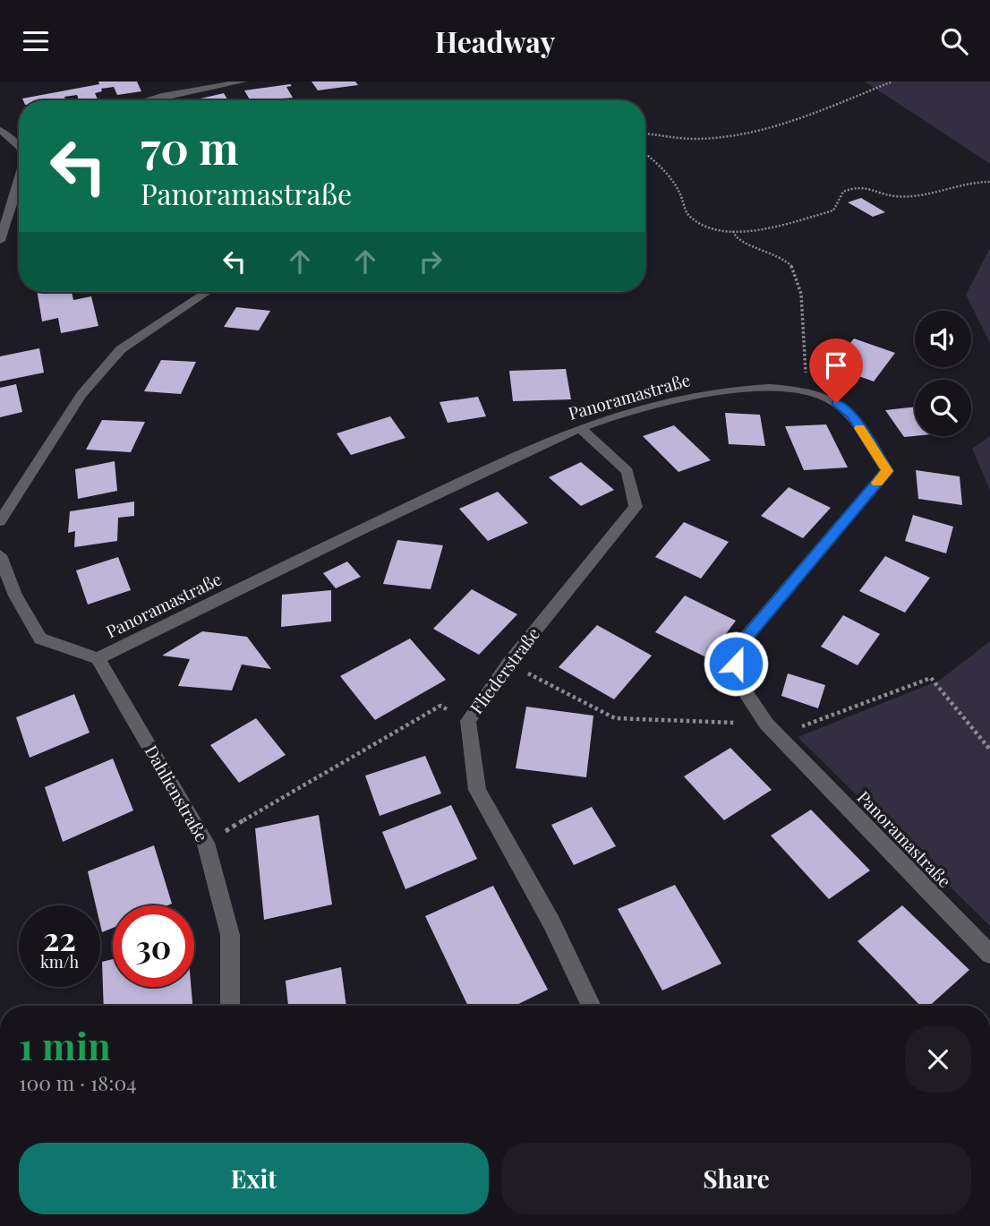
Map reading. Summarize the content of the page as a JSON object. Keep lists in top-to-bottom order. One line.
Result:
{"streets":{"street":["Panoramastraße","Fliederstraße","Dahlienstraße"]},"crossings":[["Panoramastraße","Fliederstraße"],["Panoramastraße","Dahlienstraße"]],"page":{"header":"Headway","turn":["70 m","Panoramastraße"],"speed":"22 km/h","limit":"30","heading":["1 min","100 m · 18:04"],"buttons":["Exit","Share"]}}
